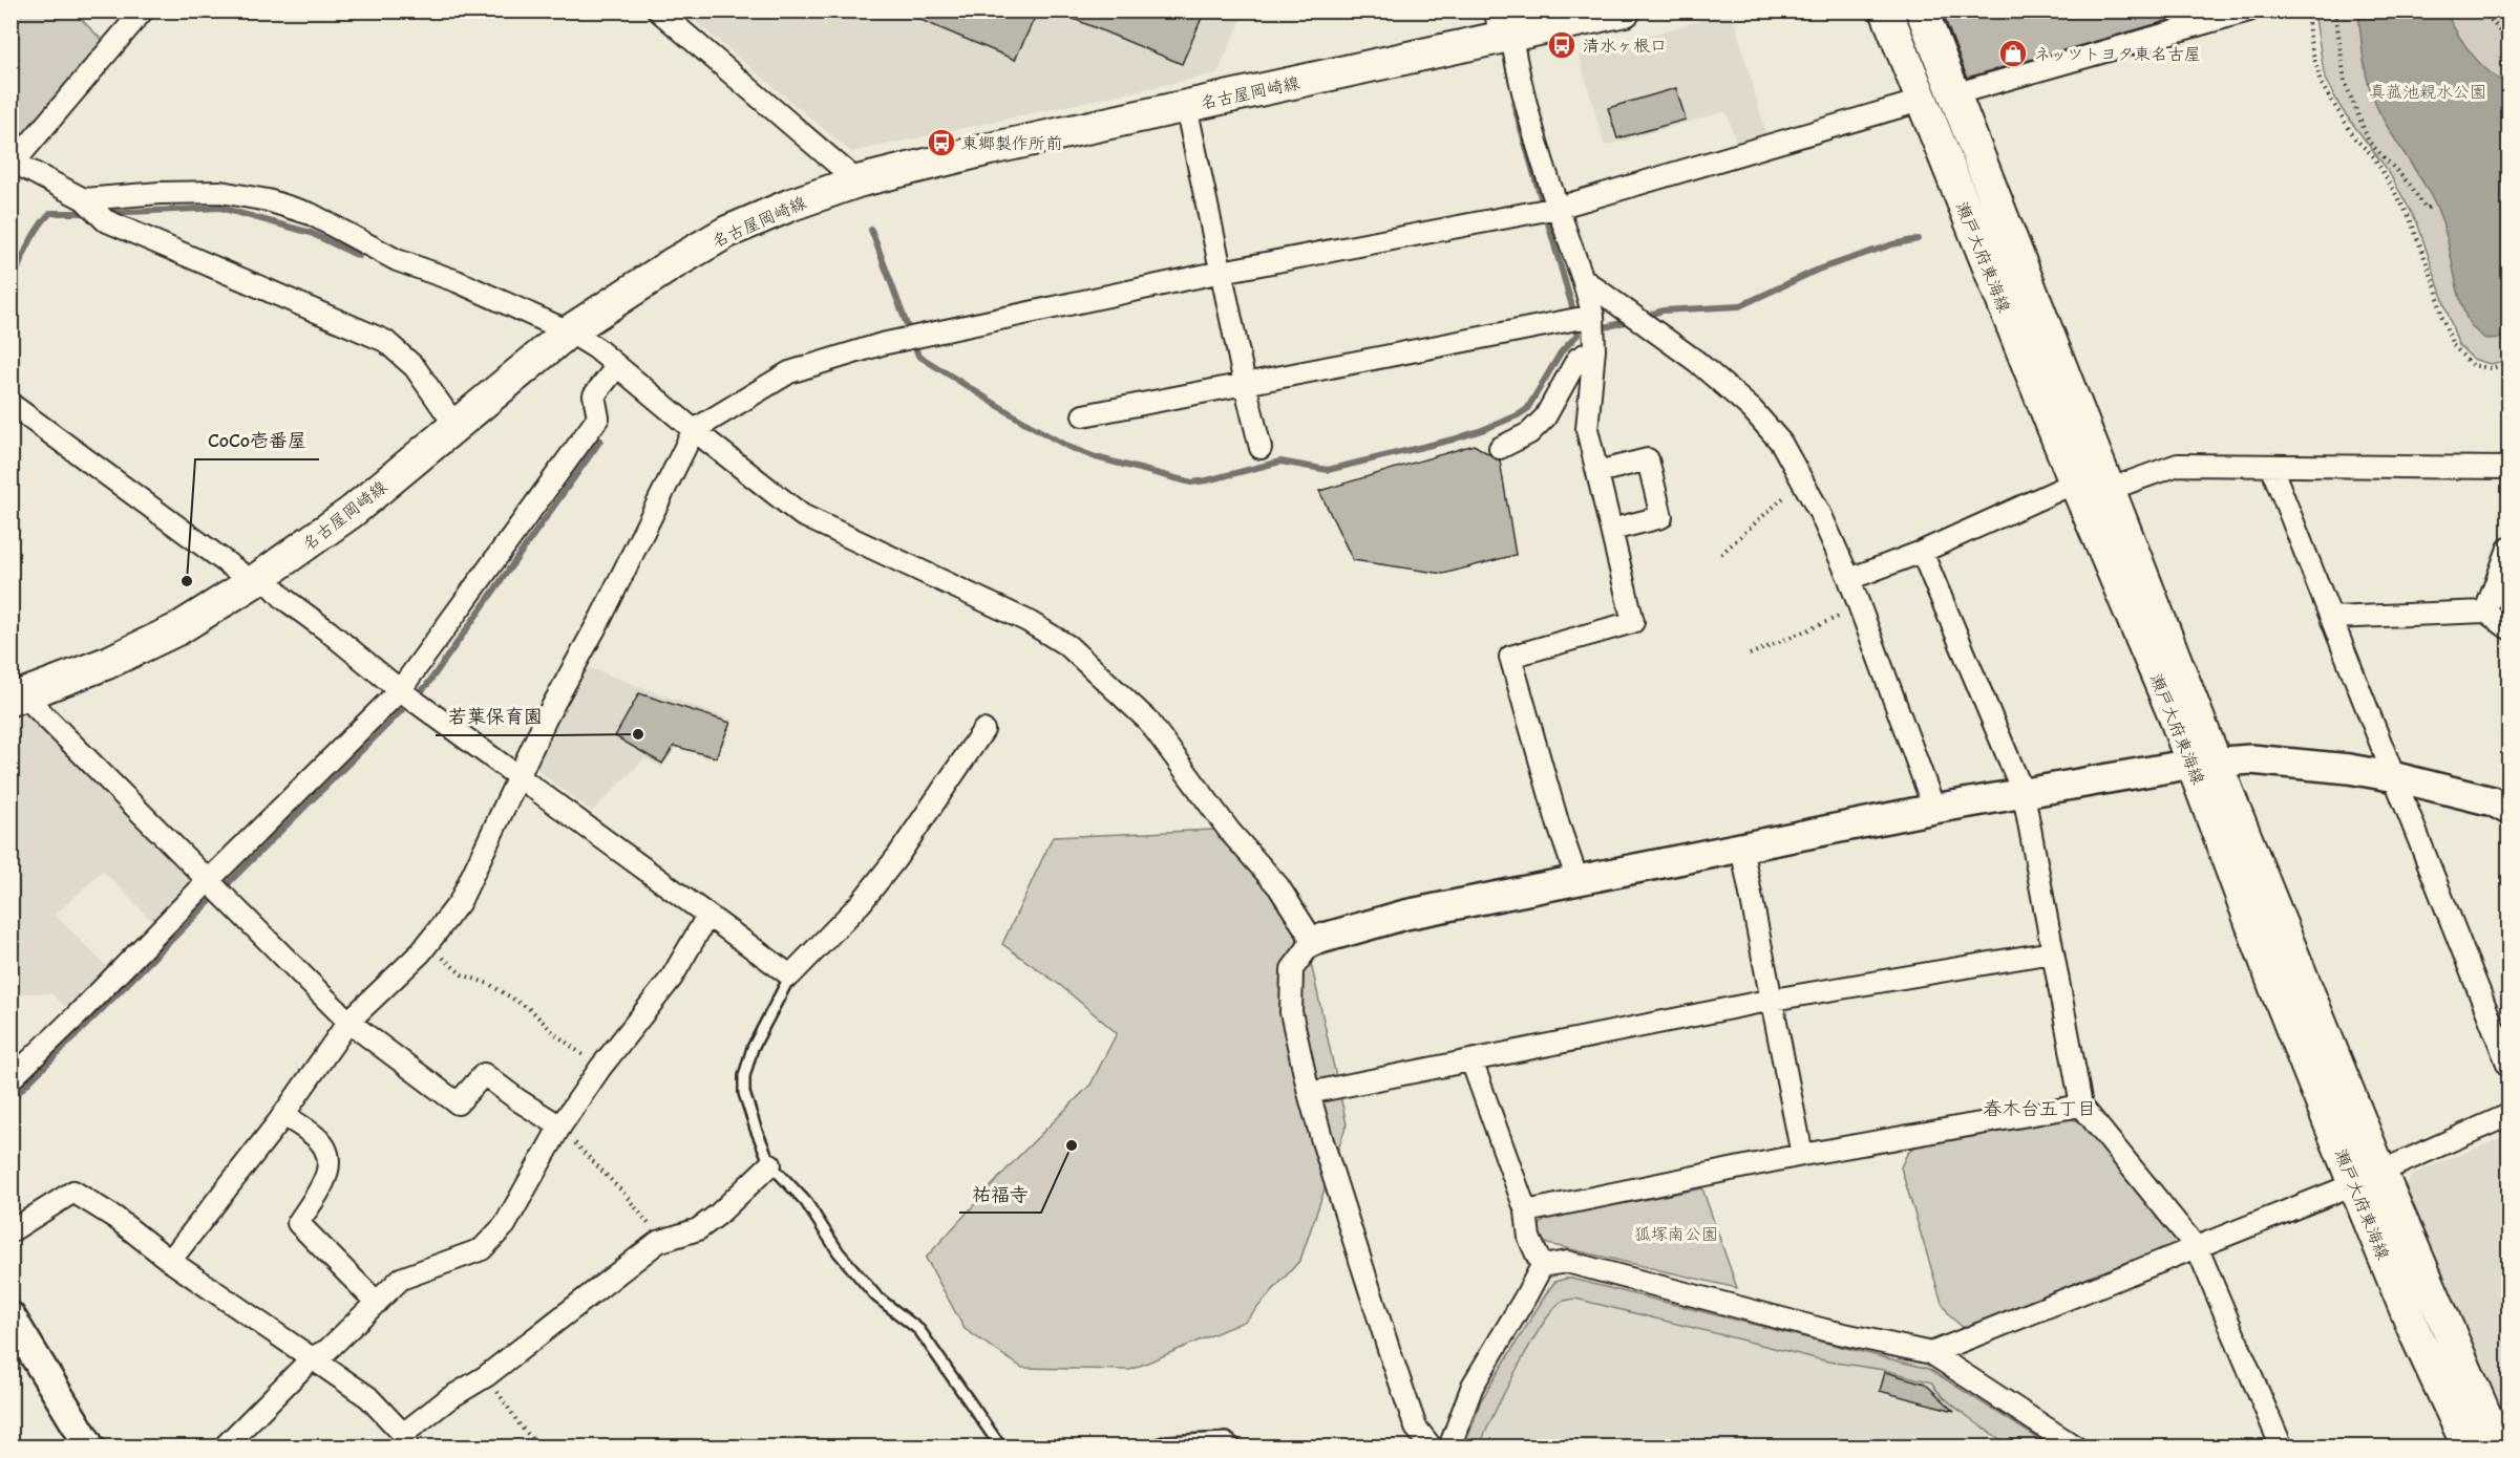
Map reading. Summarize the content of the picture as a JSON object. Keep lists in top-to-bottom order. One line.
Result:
{"streets":{"main road":["名古屋岡崎線","瀬戸大府東海線"]},"districts":["春木台五丁目"],"parks":["真菰池親水公園","狐塚南公園"],"places":{"bus stop":["清水ヶ根口","東郷製作所前"],"shop":["ネッツトヨタ東名古屋"],"other":["CoCo壱番屋","若葉保育園","祐福寺"]}}
